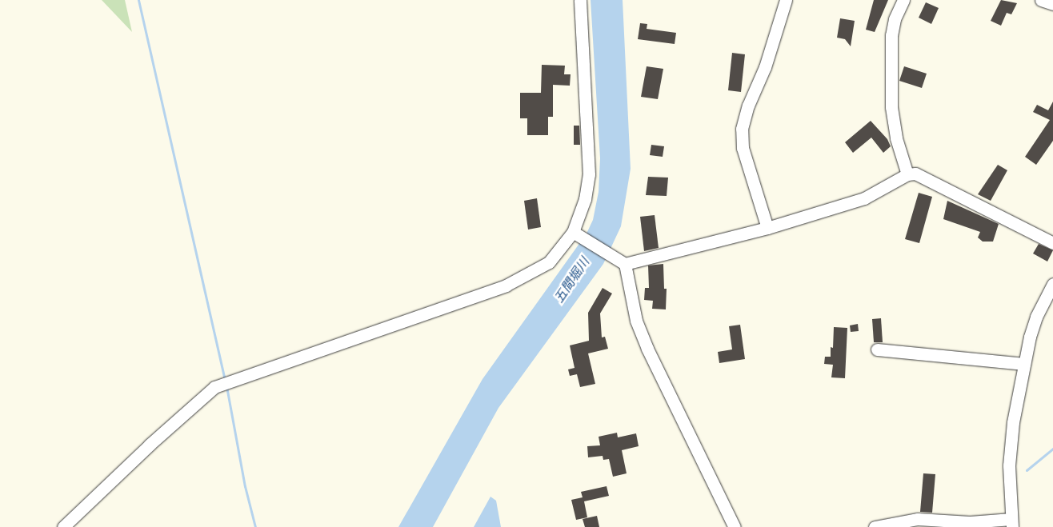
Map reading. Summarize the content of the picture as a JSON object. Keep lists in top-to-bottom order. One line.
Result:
{"water":["五間堀川"]}
